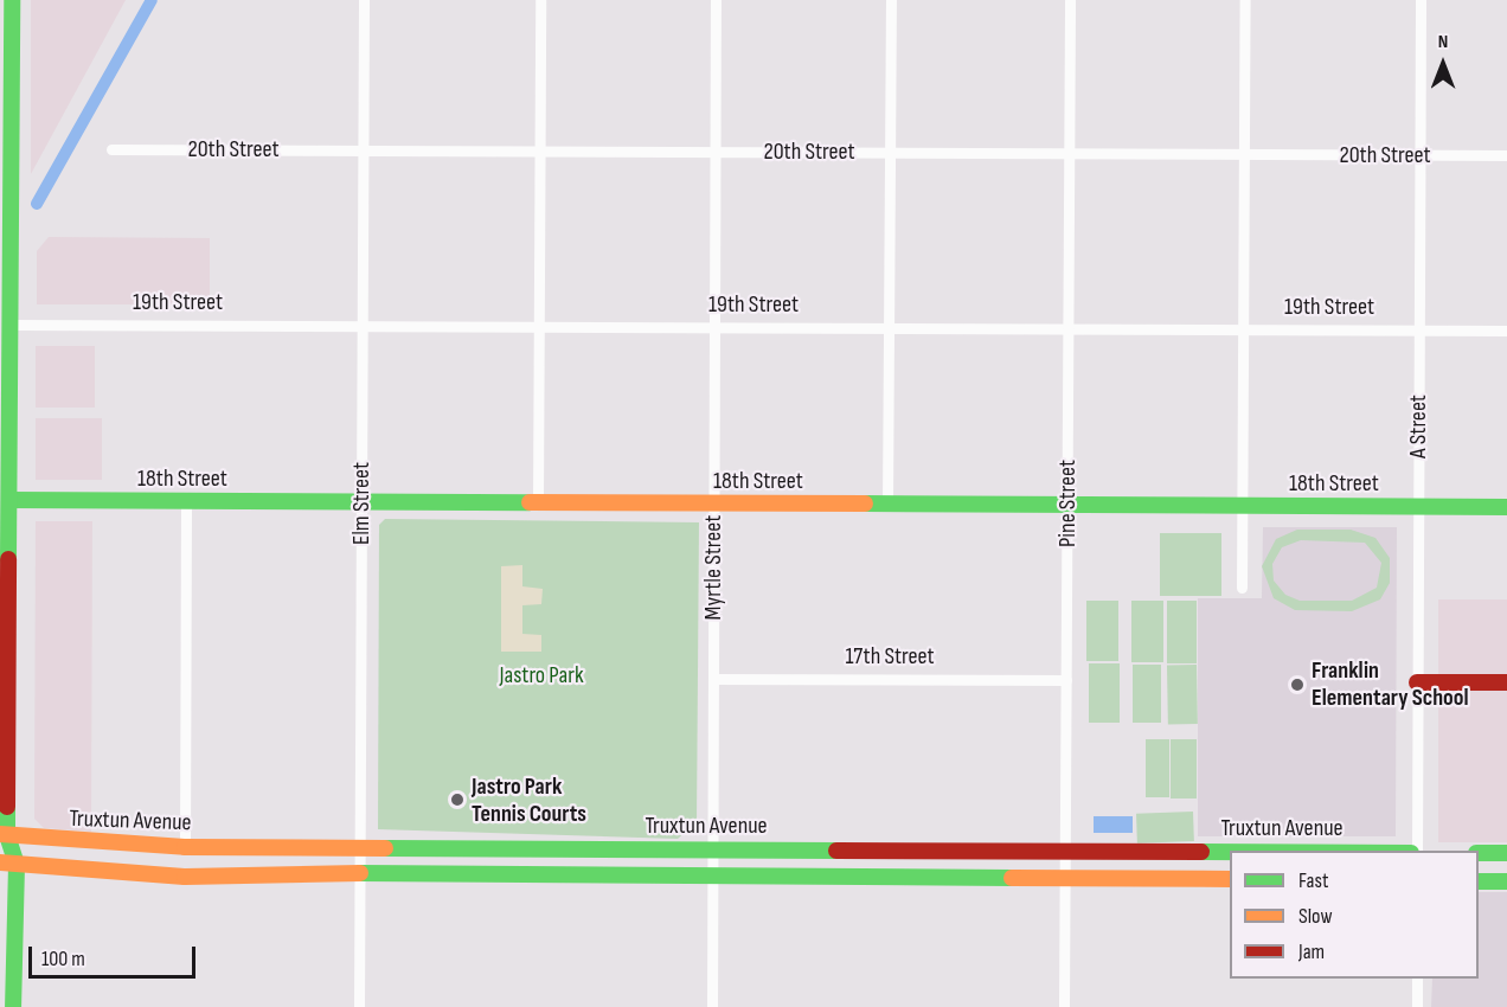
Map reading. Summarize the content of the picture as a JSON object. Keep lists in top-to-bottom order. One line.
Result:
{"streets":{"main road":["18th Street","Truxtun Avenue"],"street":["20th Street","19th Street","A Street","Elm Street","Pine Street","Myrtle Street","17th Street"]},"crossings":[["20th Street","A Street"],["20th Street","Elm Street"],["20th Street","Pine Street"],["20th Street","Myrtle Street"],["19th Street","A Street"],["19th Street","Elm Street"],["19th Street","Pine Street"],["19th Street","Myrtle Street"],["A Street","18th Street"],["18th Street","Elm Street"],["18th Street","Pine Street"],["18th Street","Myrtle Street"],["Elm Street","Truxtun Avenue"],["Pine Street","17th Street"],["Pine Street","Truxtun Avenue"],["Myrtle Street","17th Street"],["Myrtle Street","Truxtun Avenue"]],"parks":["Jastro Park"],"places":["Franklin Elementary School","Jastro Park Tennis Courts"],"legend":["Fast","Slow","Jam"],"scale_bar":"100 m","north":"top"}
